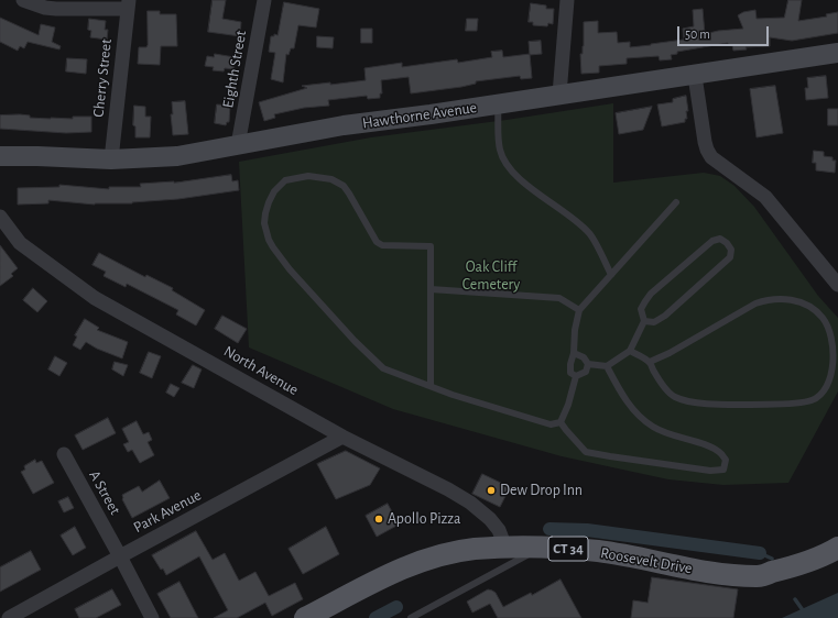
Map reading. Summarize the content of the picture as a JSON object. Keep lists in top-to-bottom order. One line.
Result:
{"streets":{"main road":["CT 34","Roosevelt Drive"],"street":["Eighth Street","Cherry Street","Hawthorne Avenue","North Avenue","A Street","Park Avenue"]},"crossings":[["Eighth Street","Hawthorne Avenue"],["Cherry Street","Hawthorne Avenue"],["North Avenue","Park Avenue"],["North Avenue","Roosevelt Drive"],["A Street","Park Avenue"]],"parks":["Oak Cliff Cemetery"],"places":["Dew Drop Inn","Apollo Pizza"],"scale_bar":"50 m"}
